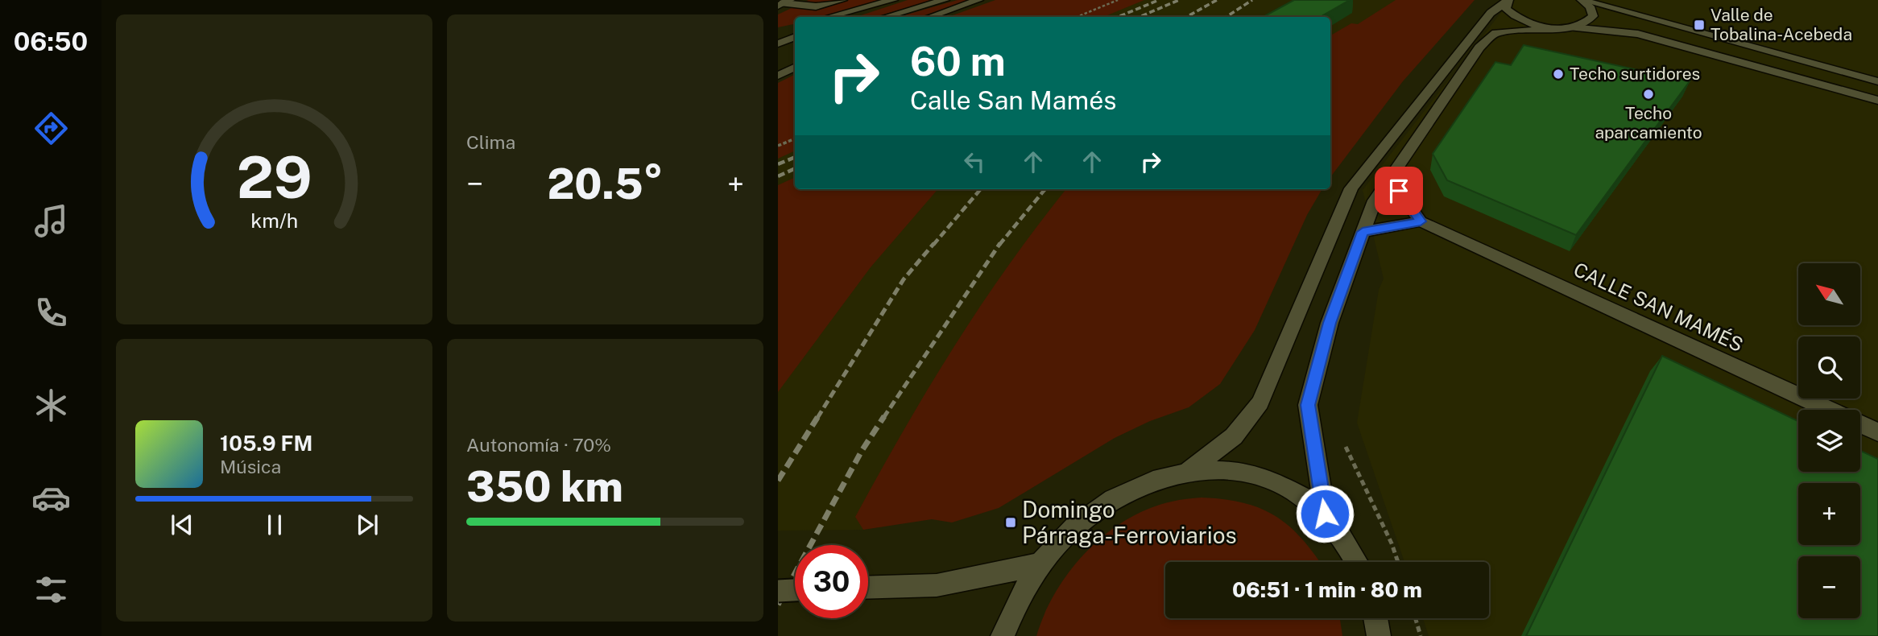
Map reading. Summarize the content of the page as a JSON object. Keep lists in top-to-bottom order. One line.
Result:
{"streets":{"street":["CALLE SAN MAMÉS"]},"places":{"transit":["Valle de Tobalina-Acebeda","Domingo Párraga-Ferroviarios"],"other":["Techo surtidores","Techo aparcamiento"]},"north":"top left","page":{"tabs":"06:50","tile":["Clima",["Autonomía · 70%","350 km"]],"turn":["60 m","Calle San Mamés"],"heat":["−","20.5°","+"],"map_buttons":["+","−"],"song":["105.9 FM","Música"],"limit":"30","trip":"06:51 · 1 min · 80 m","gauge":["29","km/h"]}}
